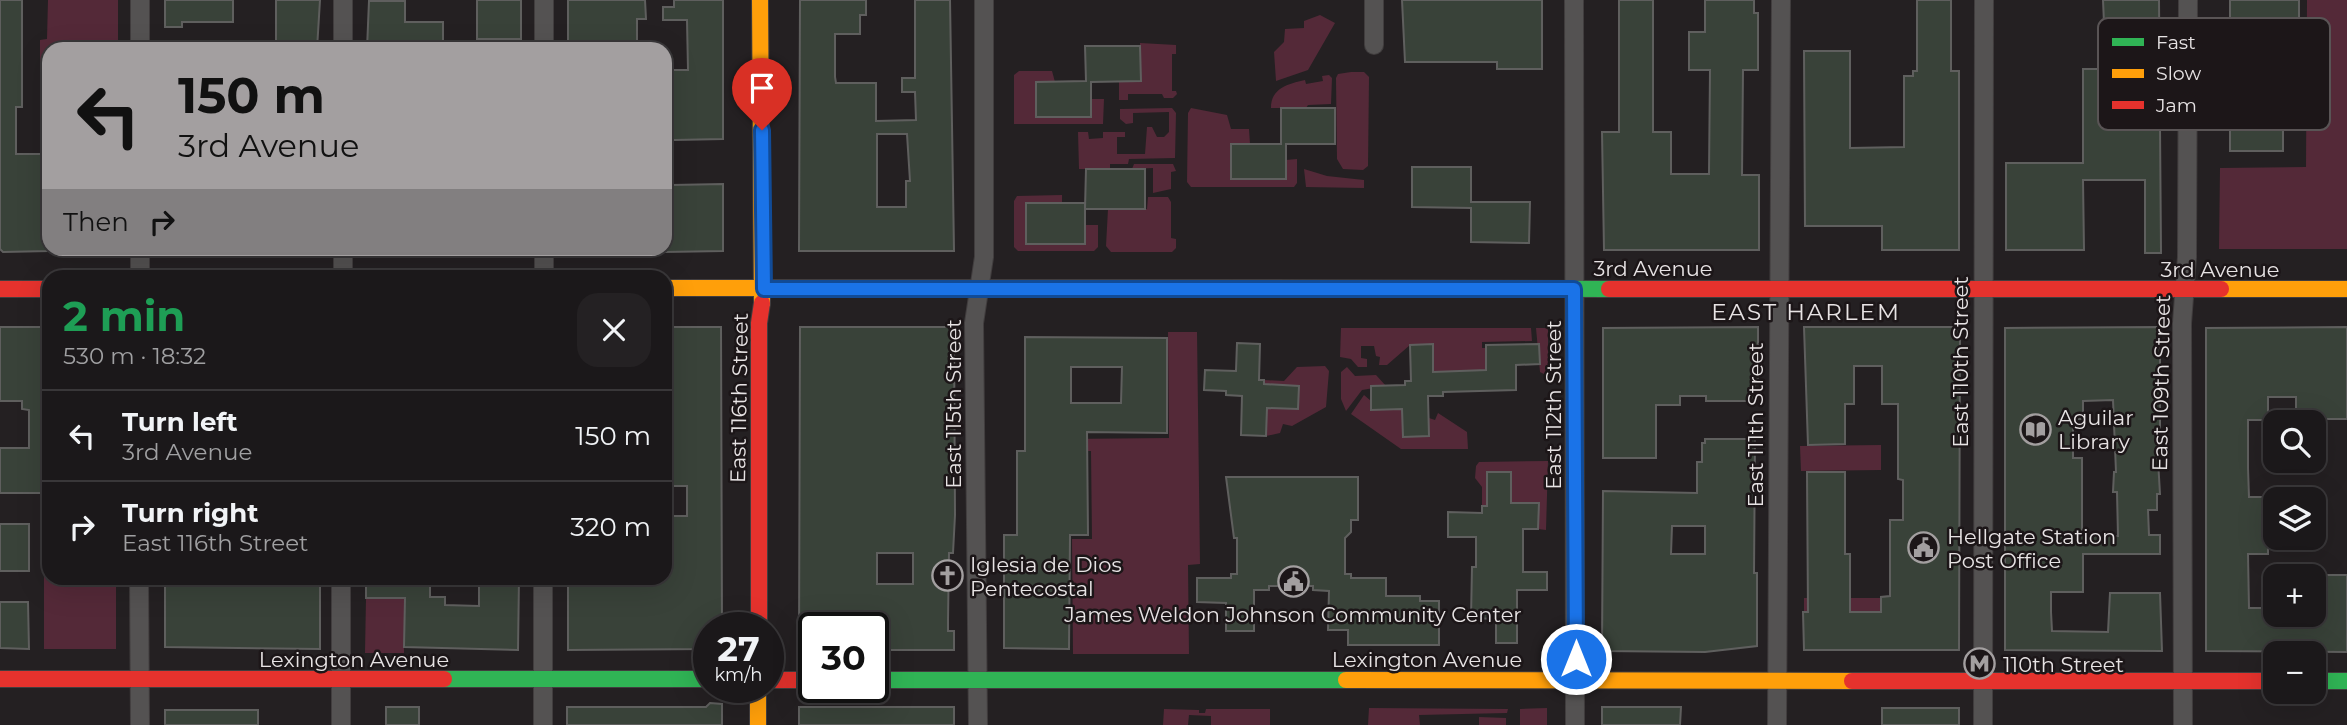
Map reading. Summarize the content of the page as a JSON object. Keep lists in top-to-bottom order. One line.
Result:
{"streets":{"main road":["3rd Avenue","East 116th Street","Lexington Avenue"],"street":["East 110th Street","East 109th Street","East 115th Street","East 112th Street","East 111th Street"]},"crossings":[["3rd Avenue","East 110th Street"],["3rd Avenue","East 109th Street"],["3rd Avenue","East 116th Street"],["3rd Avenue","East 115th Street"],["3rd Avenue","East 112th Street"],["3rd Avenue","East 111th Street"],["East 110th Street","Lexington Avenue"],["East 109th Street","Lexington Avenue"],["East 115th Street","Lexington Avenue"],["East 112th Street","Lexington Avenue"],["East 111th Street","Lexington Avenue"]],"districts":["EAST HARLEM"],"places":{"library":["Aguilar Library"],"public building":["Hellgate Station Post Office","James Weldon Johnson Community Center"],"church":["Iglesia de Dios Pentecostal"],"metro station":["110th Street"]},"legend":["Fast","Slow","Jam"],"page":{"turn":["150 m","3rd Avenue"],"then":"Then","heading":["2 min","530 m · 18:32"],"list":[{"name":"Turn left","note":"3rd Avenue","value":"150 m"},{"name":"Turn right","note":"East 116th Street","value":"320 m"}],"map_buttons":["+","−"],"speed":"27 km/h","limit":"30"}}
